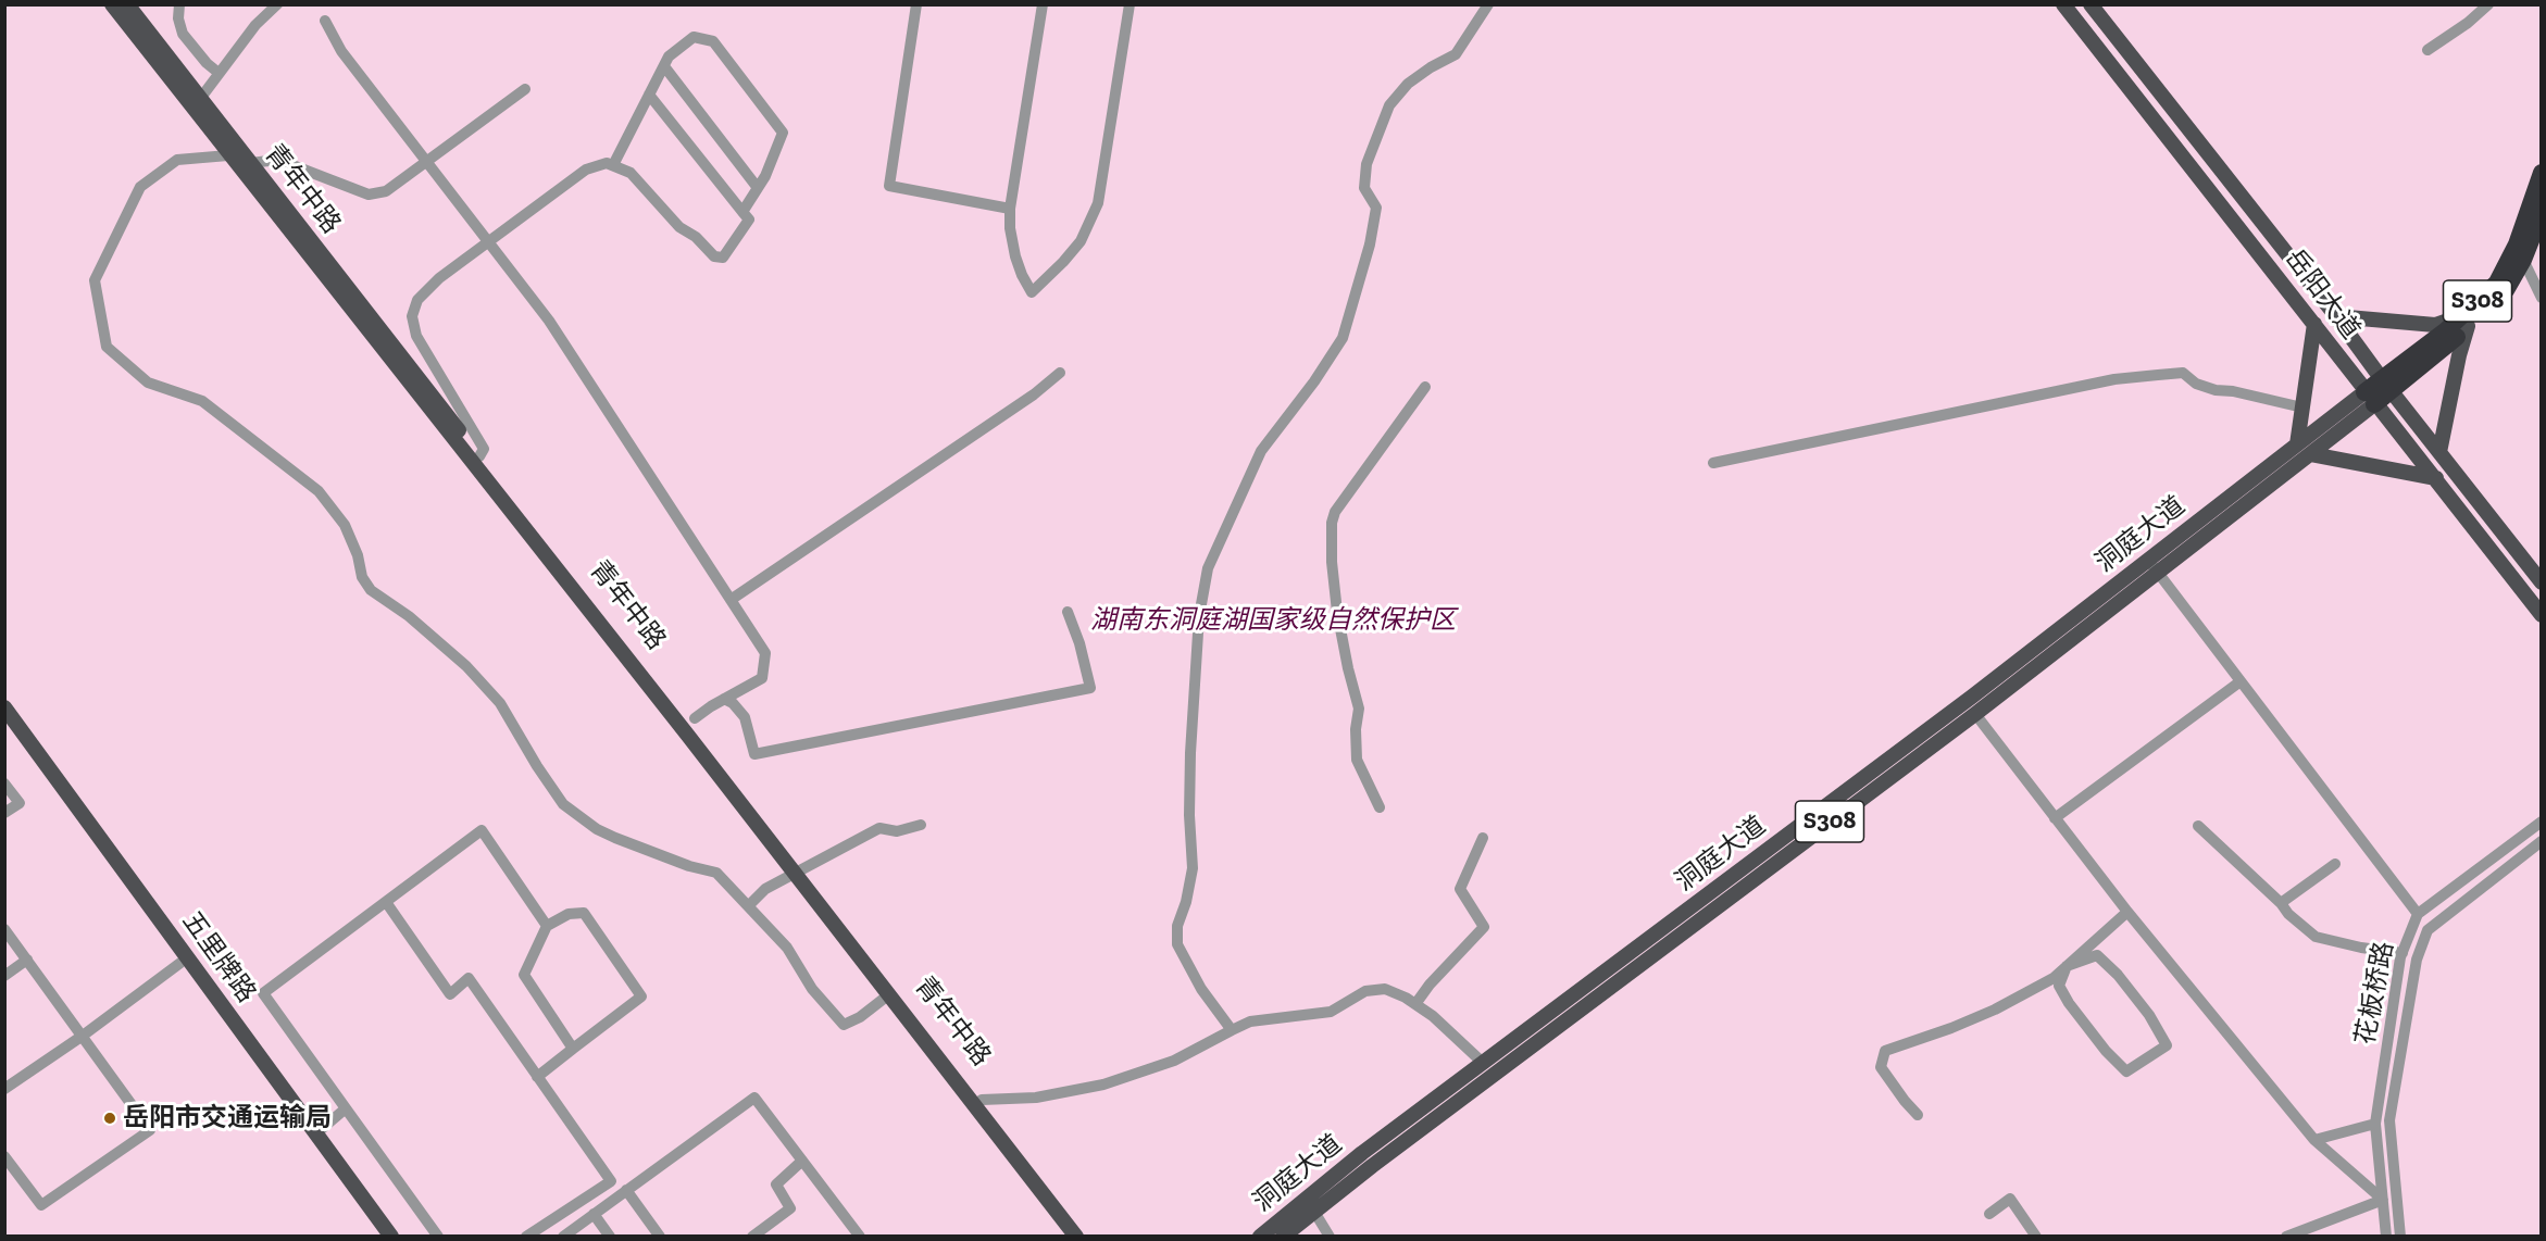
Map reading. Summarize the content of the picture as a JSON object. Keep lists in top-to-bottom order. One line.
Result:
{"streets":{"highway":["S308"],"main road":["青年中路","岳阳大道","洞庭大道","五里牌路"],"street":["花板桥路"]},"crossings":[["岳阳大道","S308"],["岳阳大道","洞庭大道"],["S308","洞庭大道"]],"parks":["湖南东洞庭湖国家级自然保护区"],"places":["岳阳市交通运输局"]}
